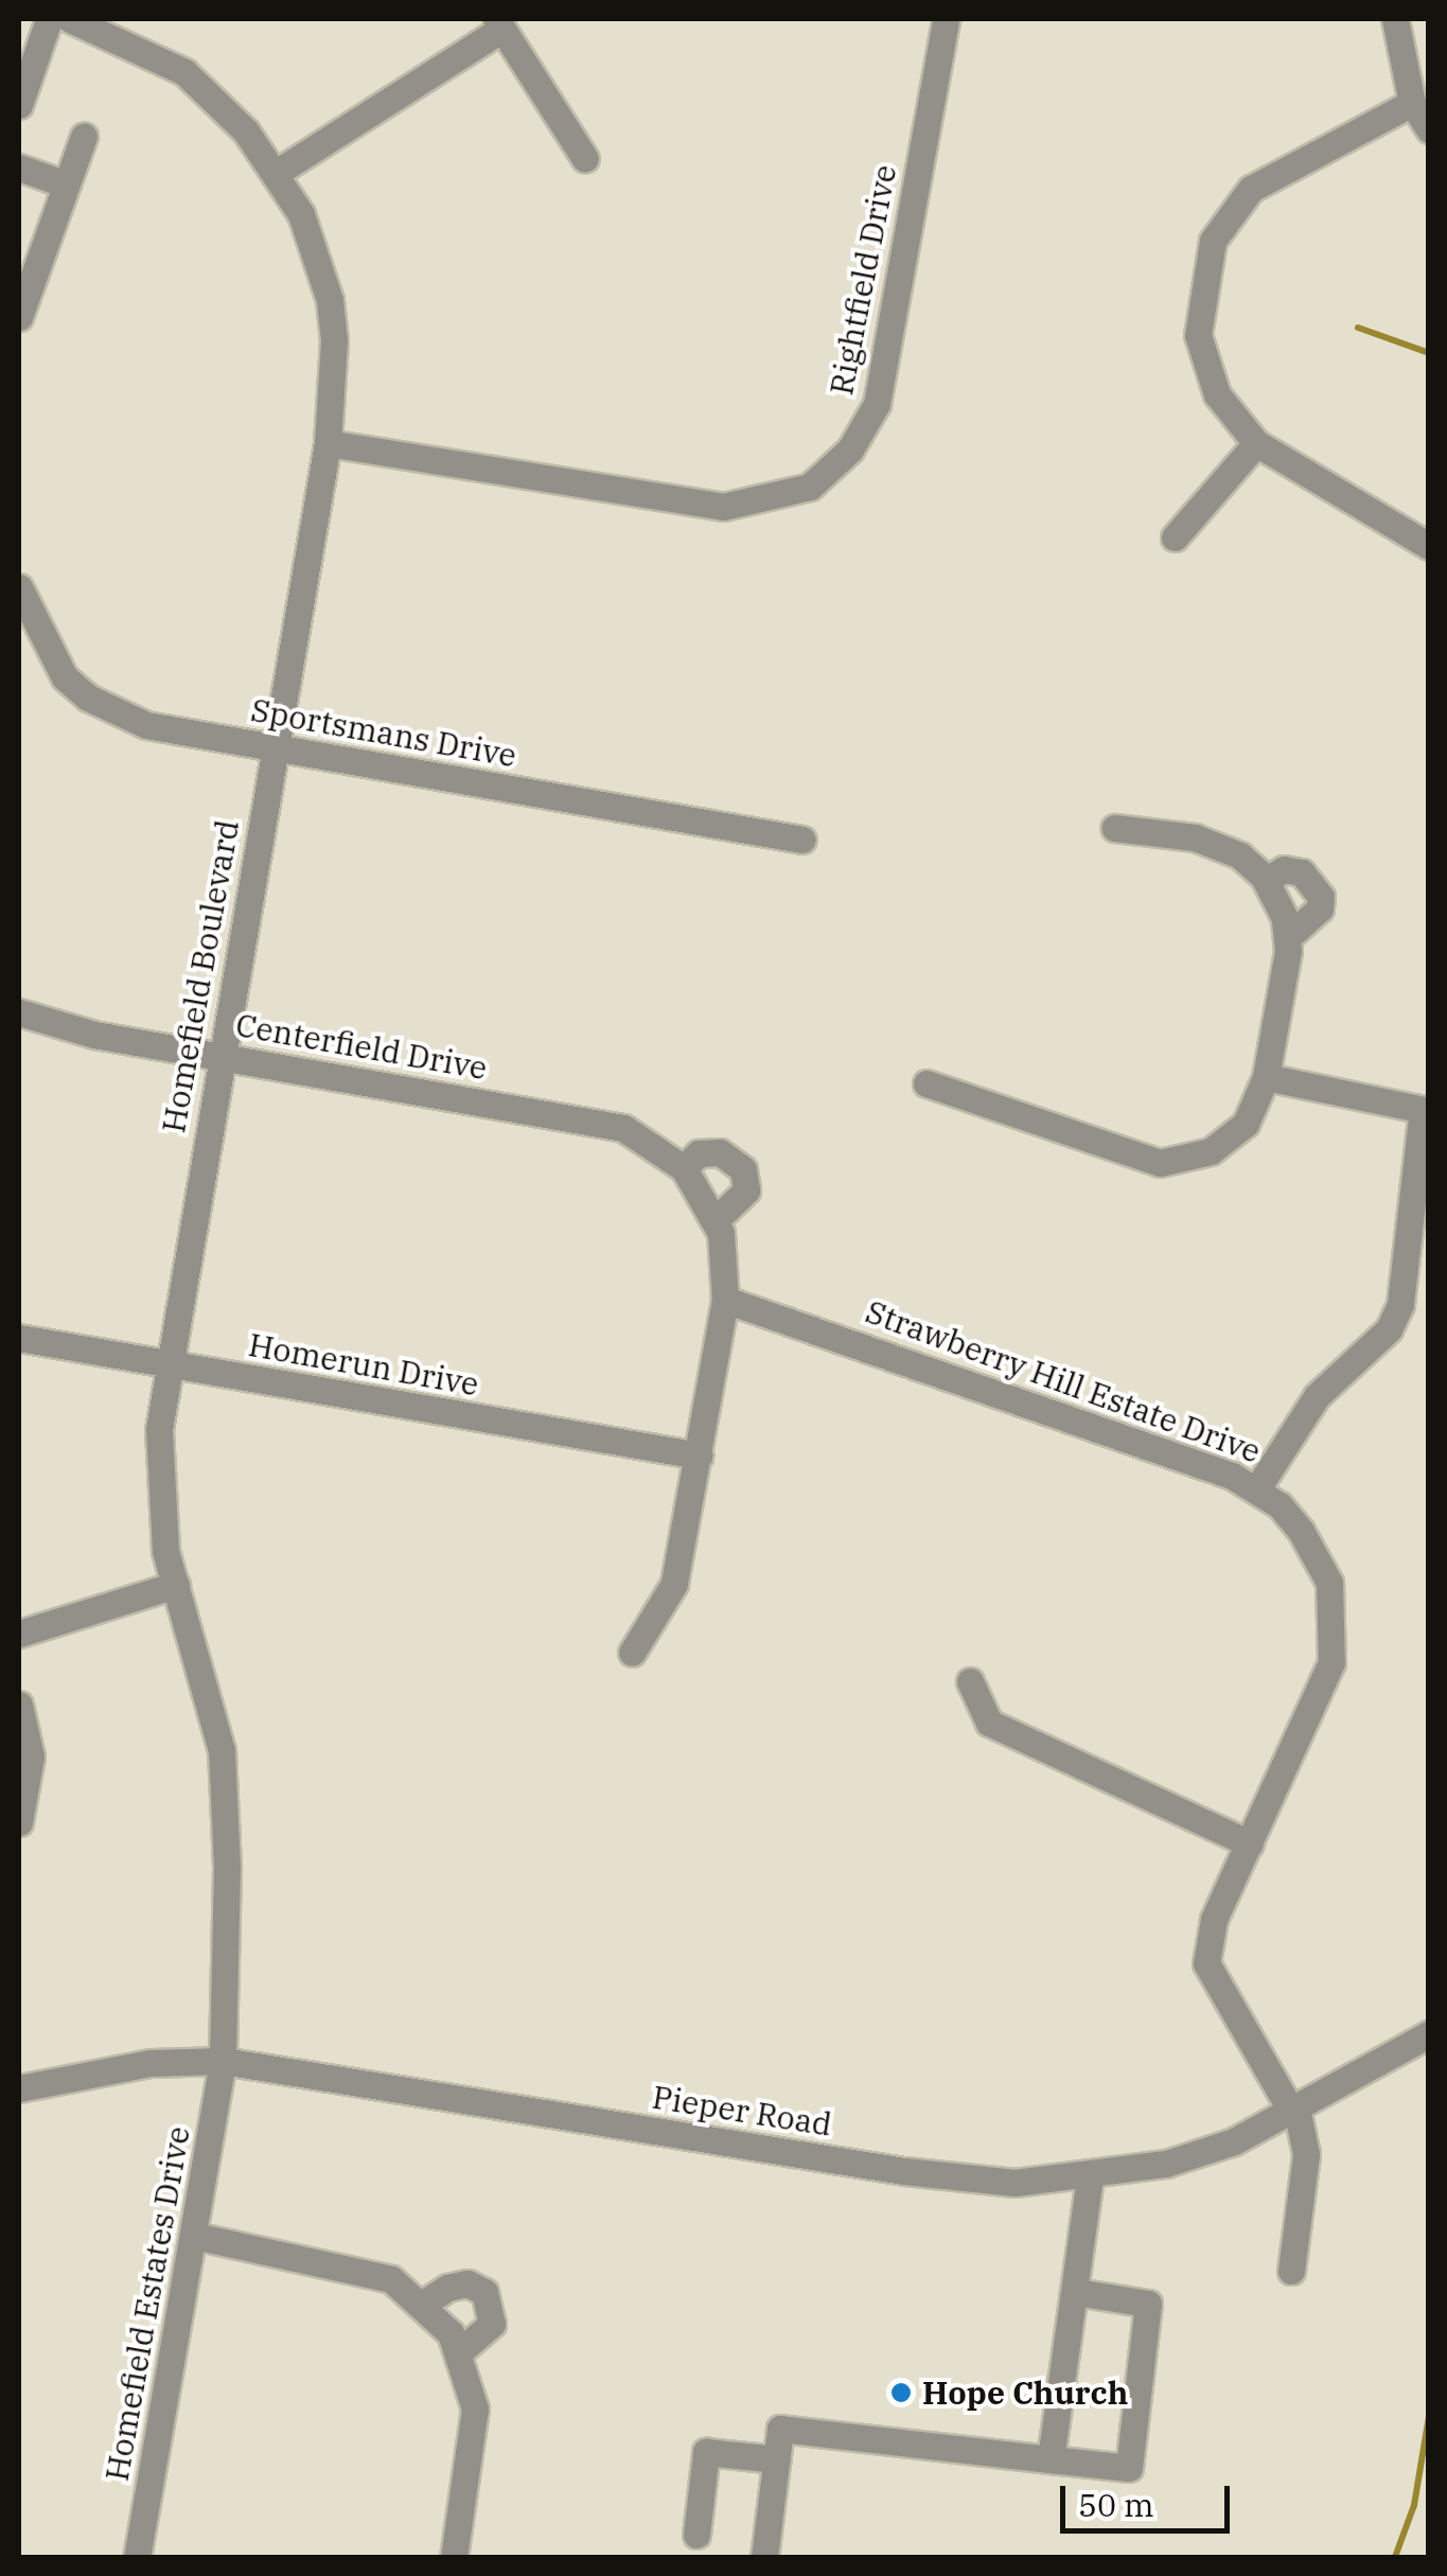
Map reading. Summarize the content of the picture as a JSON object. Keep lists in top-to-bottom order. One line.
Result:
{"streets":{"street":["Rightfield Drive","Sportsmans Drive","Homefield Boulevard","Centerfield Drive","Homerun Drive","Strawberry Hill Estate Drive","Pieper Road","Homefield Estates Drive"]},"crossings":[["Rightfield Drive","Homefield Boulevard"],["Sportsmans Drive","Homefield Boulevard"],["Homefield Boulevard","Centerfield Drive"],["Homefield Boulevard","Homerun Drive"],["Homefield Boulevard","Pieper Road"],["Homefield Boulevard","Homefield Estates Drive"],["Centerfield Drive","Homerun Drive"],["Centerfield Drive","Strawberry Hill Estate Drive"],["Strawberry Hill Estate Drive","Pieper Road"],["Pieper Road","Homefield Estates Drive"]],"places":["Hope Church"],"scale_bar":"50 m"}
